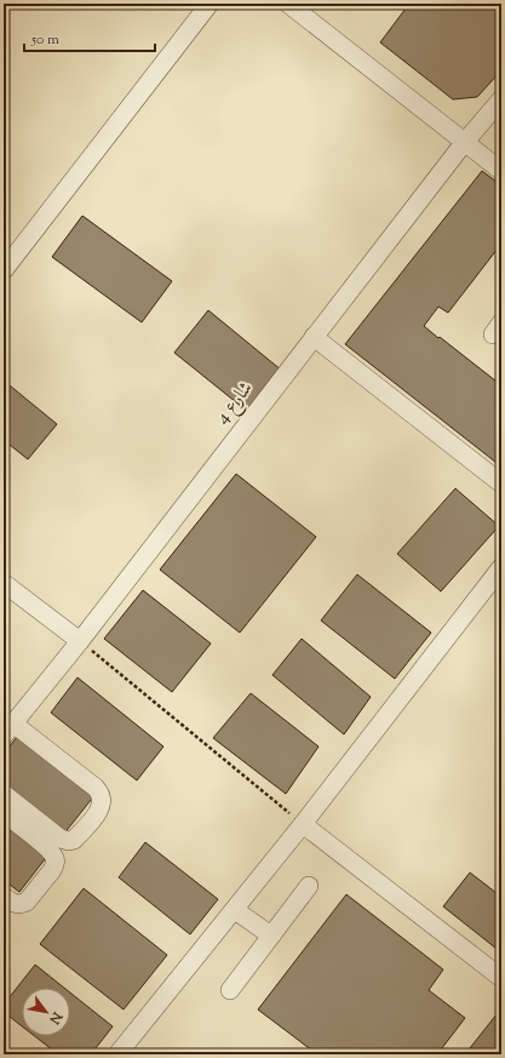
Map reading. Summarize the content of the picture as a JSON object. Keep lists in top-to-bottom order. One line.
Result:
{"streets":{"street":["شارع 4"]},"scale_bar":"50 m","north":"bottom right"}
